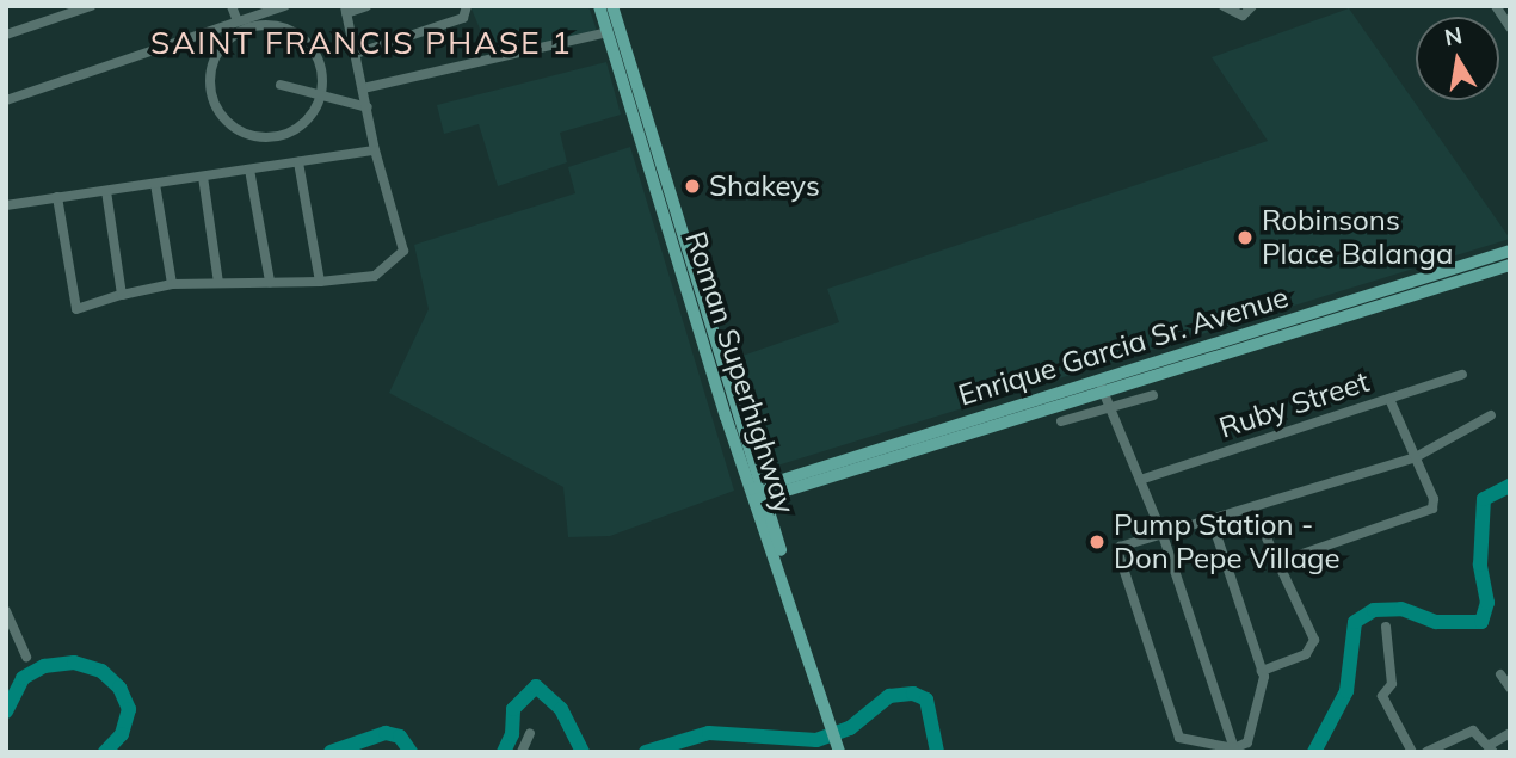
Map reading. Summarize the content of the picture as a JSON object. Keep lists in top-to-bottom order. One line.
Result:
{"streets":{"main road":["Enrique Garcia Sr. Avenue","Roman Superhighway"],"street":["Ruby Street"]},"crossings":[["Enrique Garcia Sr. Avenue","Roman Superhighway"]],"districts":["SAINT FRANCIS PHASE 1"],"places":["Shakeys","Robinsons Place Balanga","Pump Station - Don Pepe Village"],"north":"top"}
